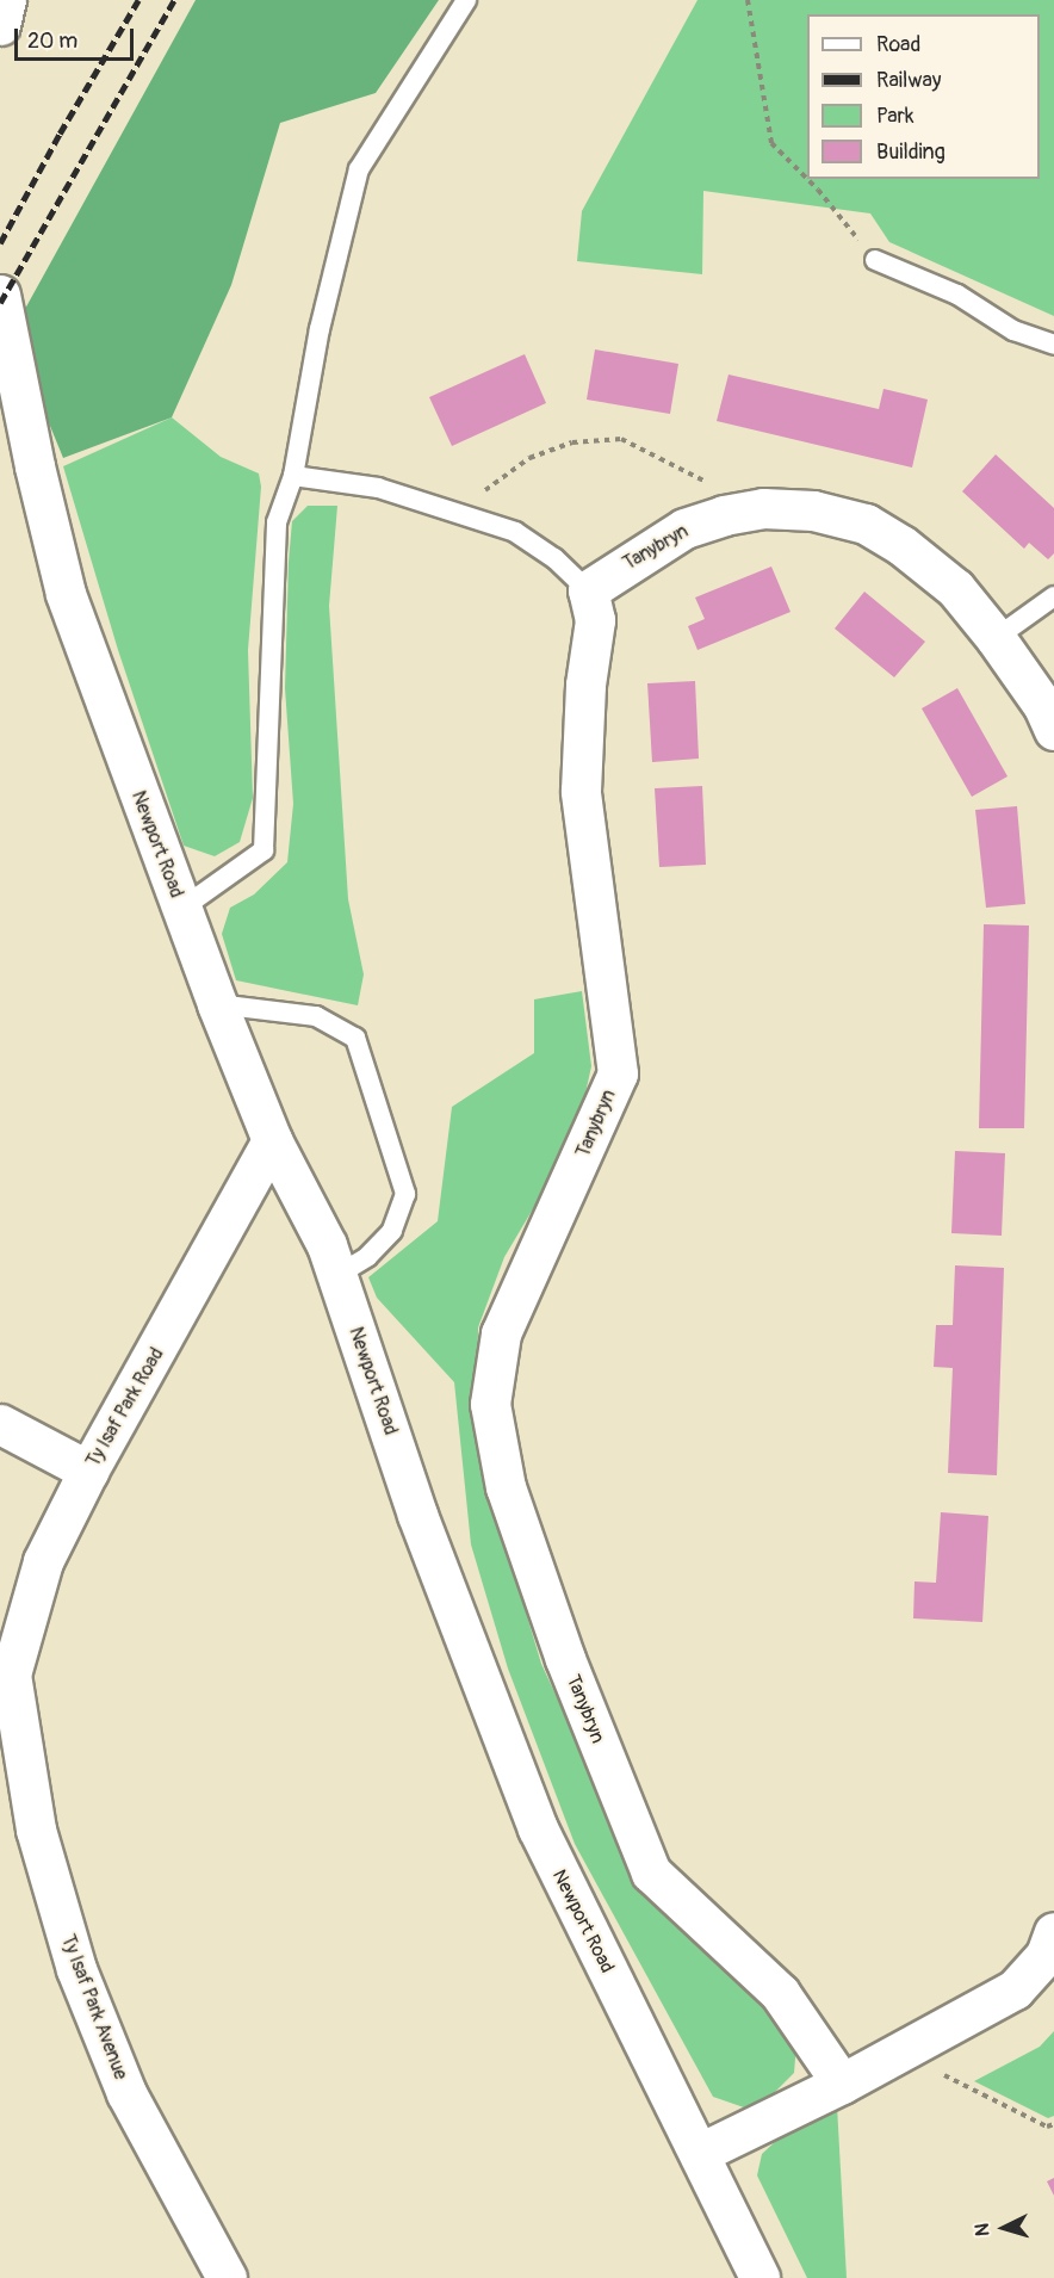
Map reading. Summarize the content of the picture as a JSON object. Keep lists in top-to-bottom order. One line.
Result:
{"streets":{"street":["Tanybryn","Newport Road","Ty Isaf Park Road","Ty Isaf Park Avenue"]},"crossings":[["Newport Road","Ty Isaf Park Road"],["Ty Isaf Park Road","Ty Isaf Park Avenue"]],"legend":["Road","Railway","Park","Building"],"scale_bar":"20 m","north":"left"}
